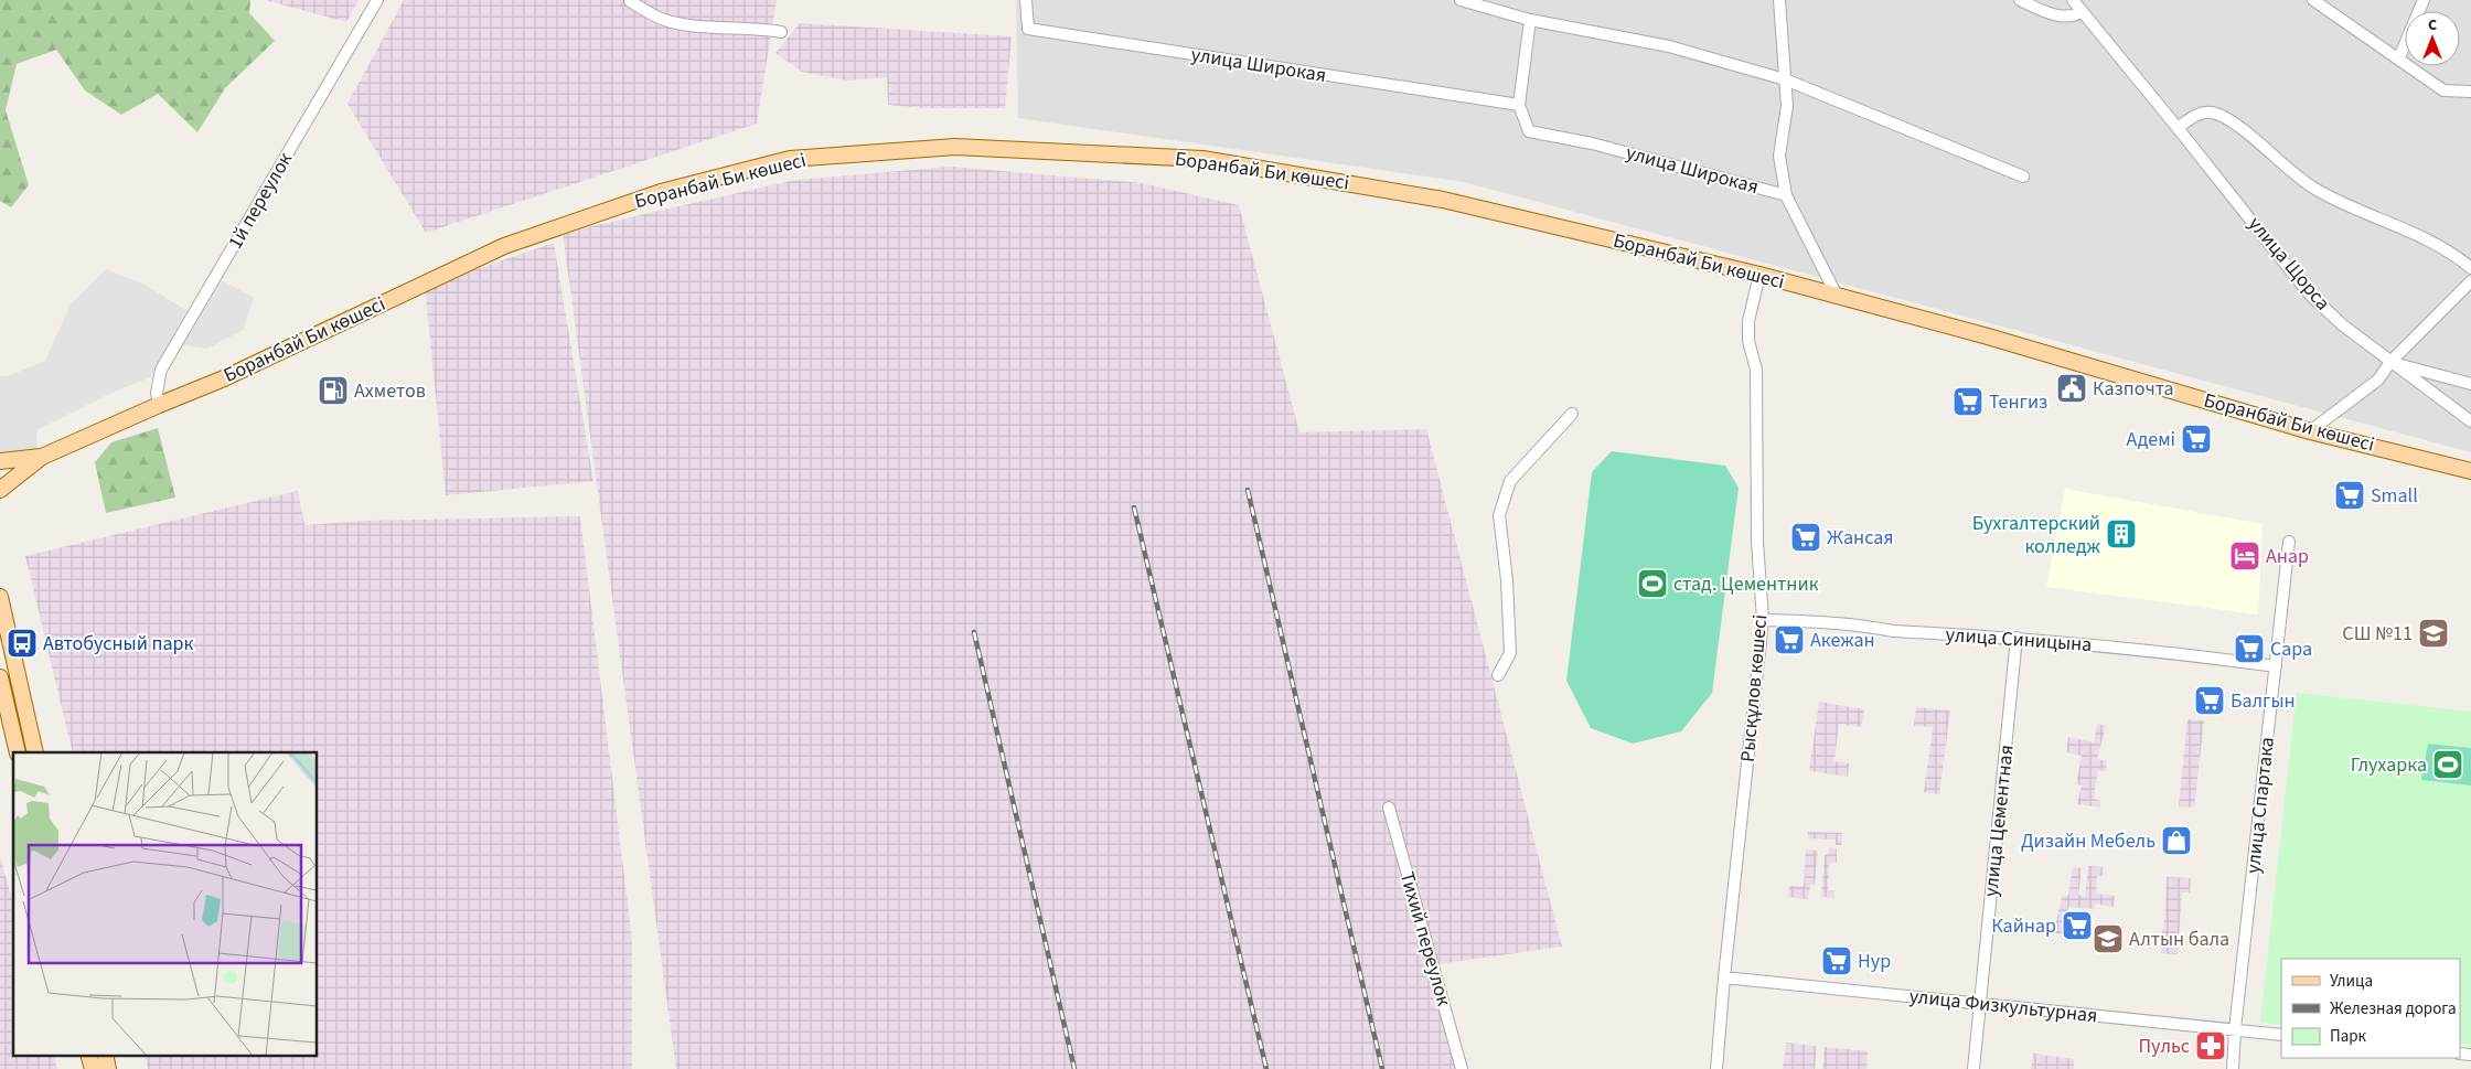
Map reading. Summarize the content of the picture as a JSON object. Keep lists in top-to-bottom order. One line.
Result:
{"streets":{"main road":["Боранбай Би көшесі"],"street":["улица Широкая","1й переулок","улица Щорса","улица Синицына","Рысқұлов көшесі","улица Спартака","улица Цементная","Тихий переулок","улица Физкультурная"]},"crossings":[["улица Широкая","Боранбай Би көшесі"],["Боранбай Би көшесі","1й переулок"],["Боранбай Би көшесі","Рысқұлов көшесі"],["улица Синицына","Рысқұлов көшесі"],["улица Синицына","улица Спартака"],["улица Синицына","улица Цементная"],["Рысқұлов көшесі","улица Физкультурная"],["улица Спартака","улица Физкультурная"],["улица Цементная","улица Физкультурная"]],"places":{"public building":["Казпочта"],"fuel station":["Ахметов"],"supermarket":["Тенгиз","Адемi","Small","Жансая","Акежан","Сара","Балгын","Кайнар","Нур"],"building":["Бухгалтерский колледж"],"hotel":["Анар"],"sports":["стад. Цементник","Глухарка"],"school or university":["СШ №11","Алтын бала"],"bus stop":["Автобусный парк"],"shop":["Дизайн Мебель"],"pharmacy":["Пульс"]},"legend":["Улица","Железная дорога","Парк"],"north":"top"}
